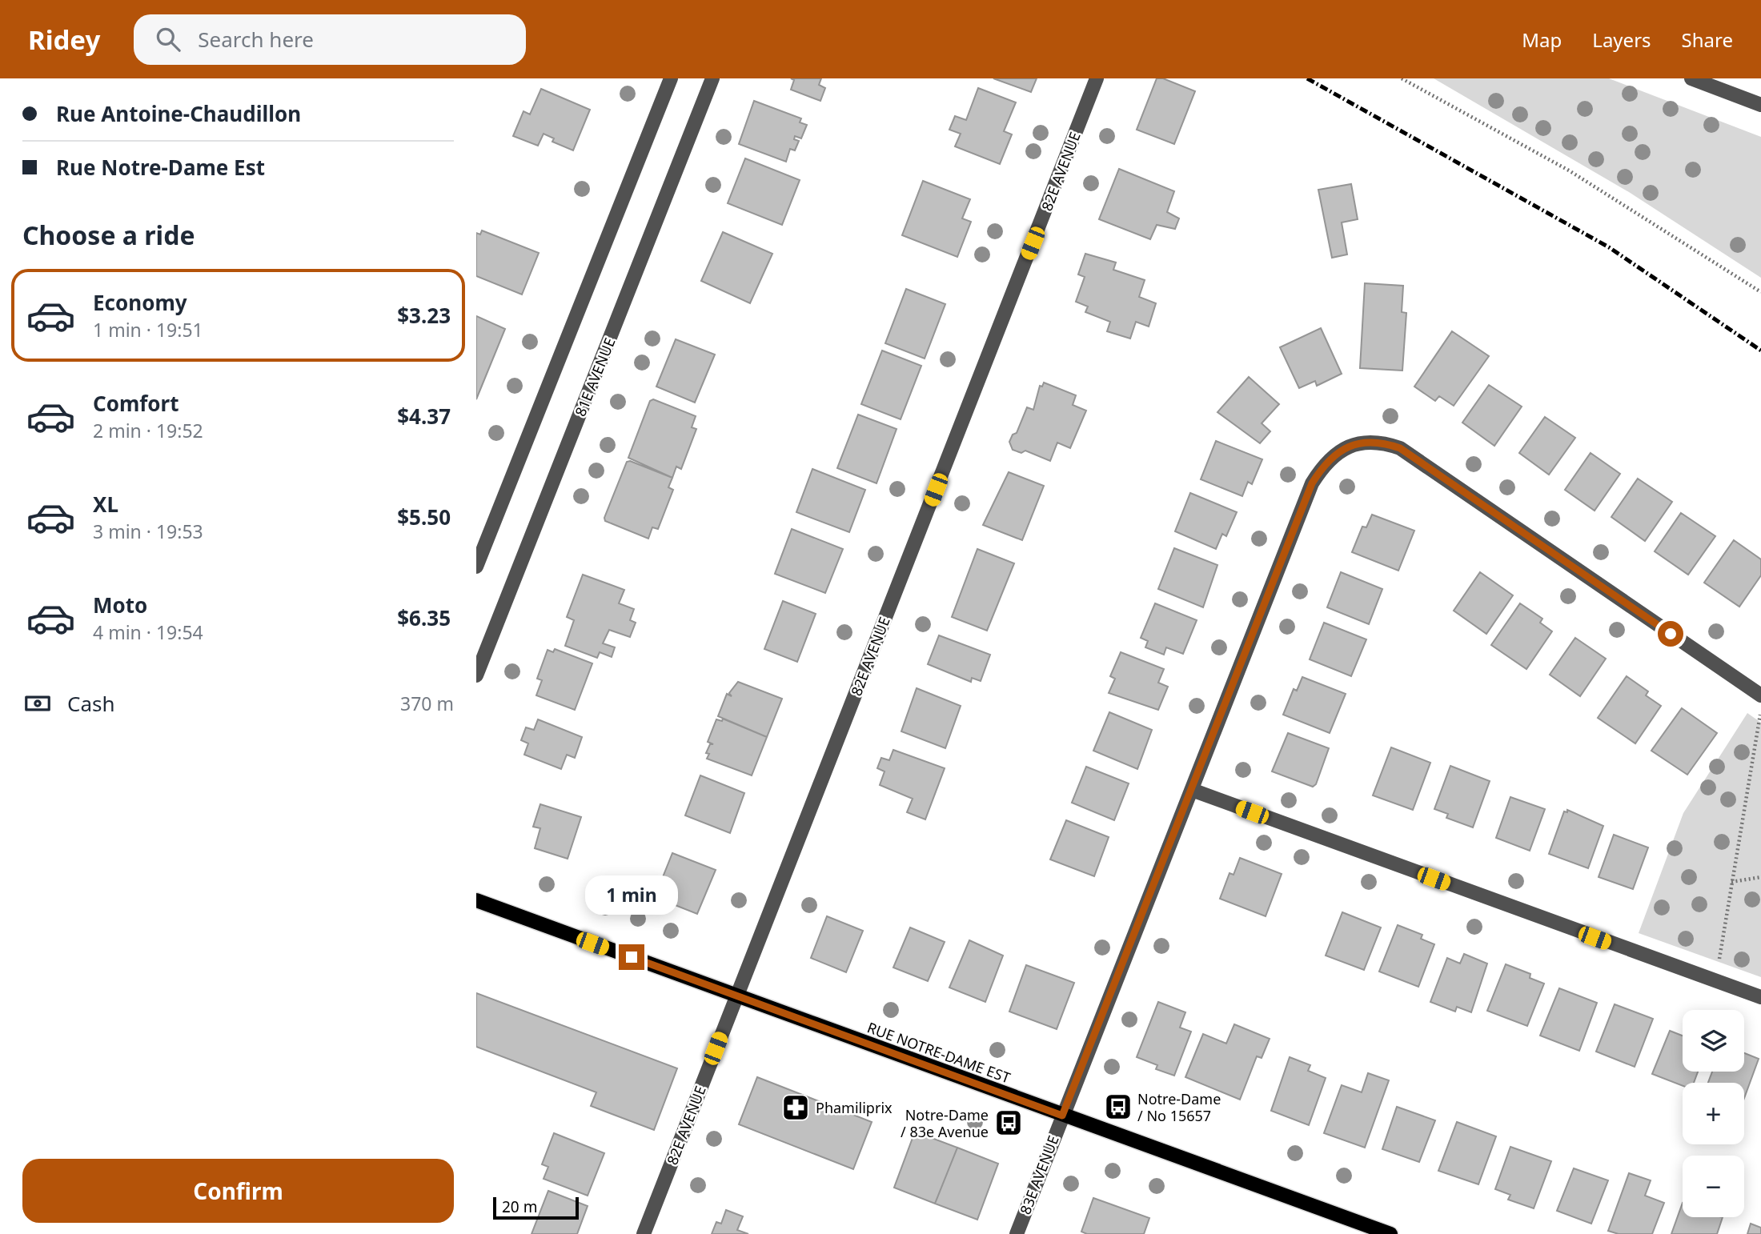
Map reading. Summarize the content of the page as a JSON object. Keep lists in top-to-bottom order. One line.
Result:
{"streets":{"main road":["RUE NOTRE-DAME EST"],"street":["82E AVENUE","81E AVENUE","83E AVENUE"]},"crossings":[["82E AVENUE","RUE NOTRE-DAME EST"],["RUE NOTRE-DAME EST","83E AVENUE"]],"places":{"bus stop":["Notre-Dame / No 15657","Notre-Dame / 83e Avenue"],"pharmacy":["Phamiliprix"]},"scale_bar":"20 m","page":{"header":"Ridey","search":"Search here","nav":["Map","Layers","Share"],"banner":["Rue Antoine-Chaudillon","Rue Notre-Dame Est"],"heading":"Choose a ride","list":[{"name":"Economy","note":"1 min · 19:51","value":"$3.23"},{"name":"Comfort","note":"2 min · 19:52","value":"$4.37"},{"name":"XL","note":"3 min · 19:53","value":"$5.50"},{"name":"Moto","note":"4 min · 19:54","value":"$6.35"}],"pay":["Cash","370 m"],"bubble":"1 min","map_buttons":["+","−"],"buttons":"Confirm","scale":"20 m"}}
